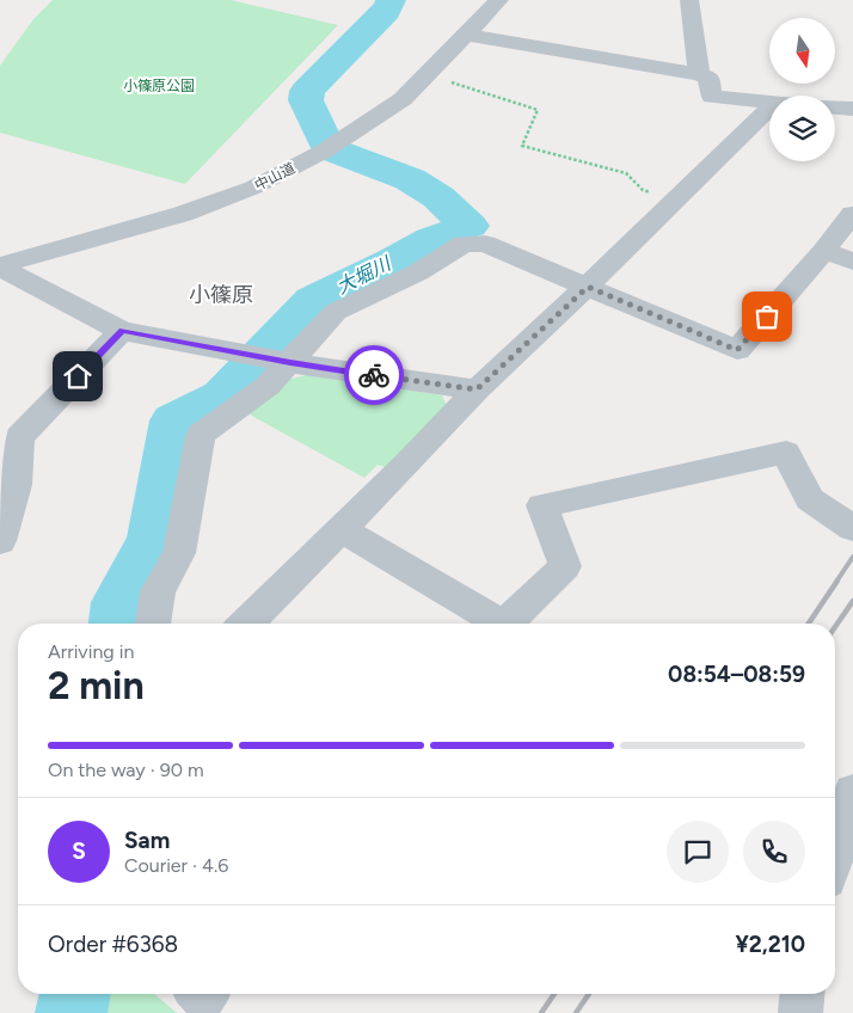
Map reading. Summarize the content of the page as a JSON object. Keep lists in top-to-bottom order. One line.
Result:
{"streets":{"street":["中山道"]},"districts":["小篠原"],"water":["大堀川"],"parks":["小篠原公園"],"north":"bottom","page":{"heading":["2 min","Arriving in","08:54–08:59"],"panel":["Sam","Courier · 4.6","Order #6368","¥2,210"],"bar":"On the way · 90 m","round":"S"}}
